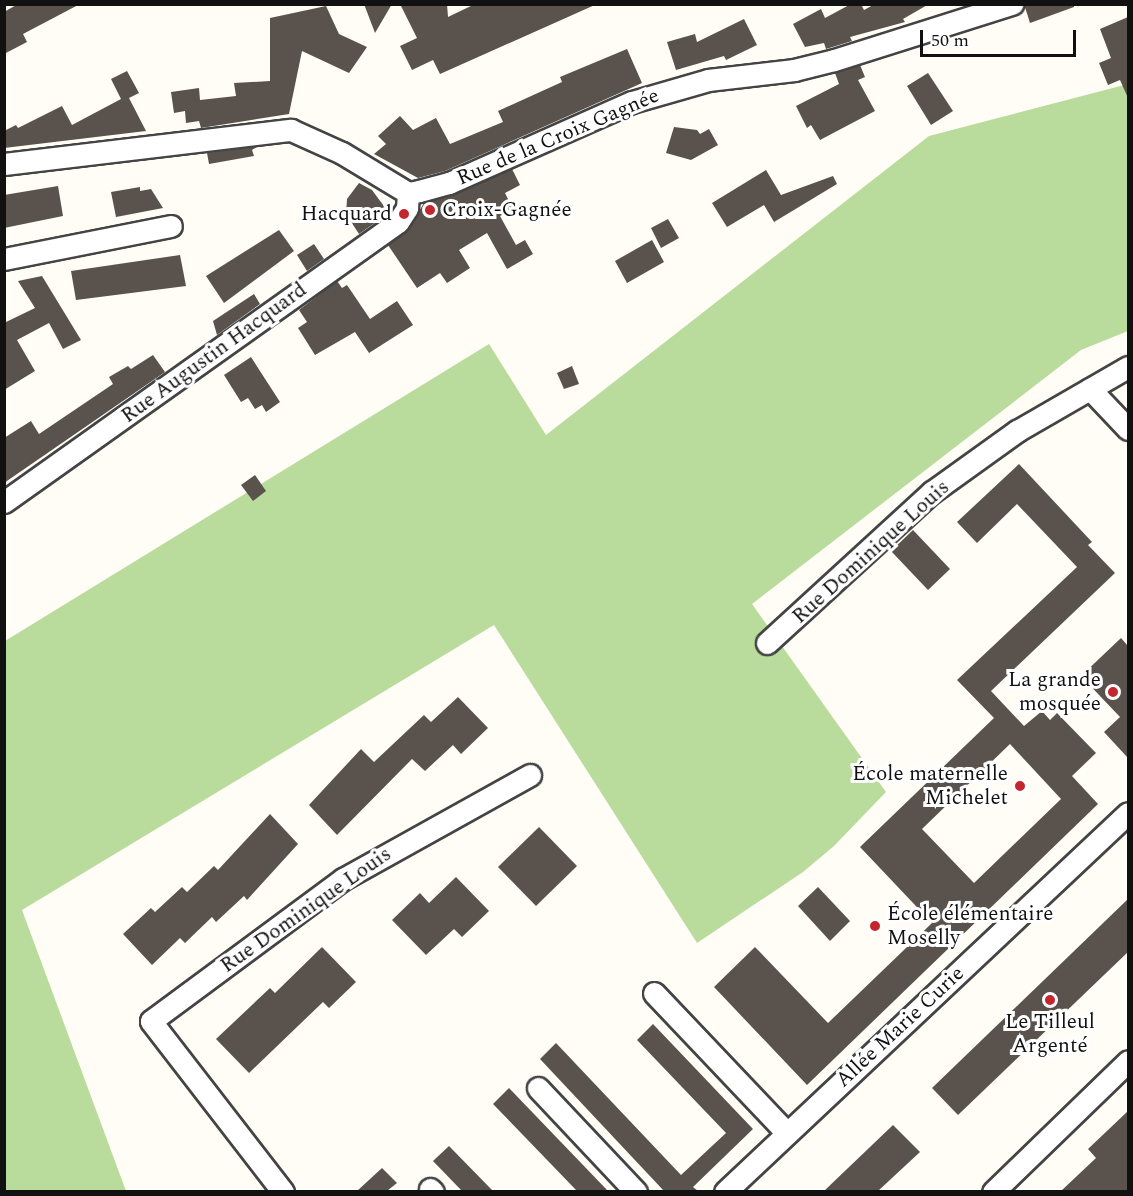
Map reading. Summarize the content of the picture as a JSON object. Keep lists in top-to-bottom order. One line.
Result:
{"streets":{"street":["Rue de la Croix Gagnée","Rue Augustin Hacquard","Rue Dominique Louis","Allée Marie Curie"]},"crossings":[["Rue de la Croix Gagnée","Rue Augustin Hacquard"]],"places":["Croix-Gagnée","Hacquard","La grande mosquée","École maternelle Michelet","École élémentaire Moselly","Le Tilleul Argenté"],"scale_bar":"50 m"}
